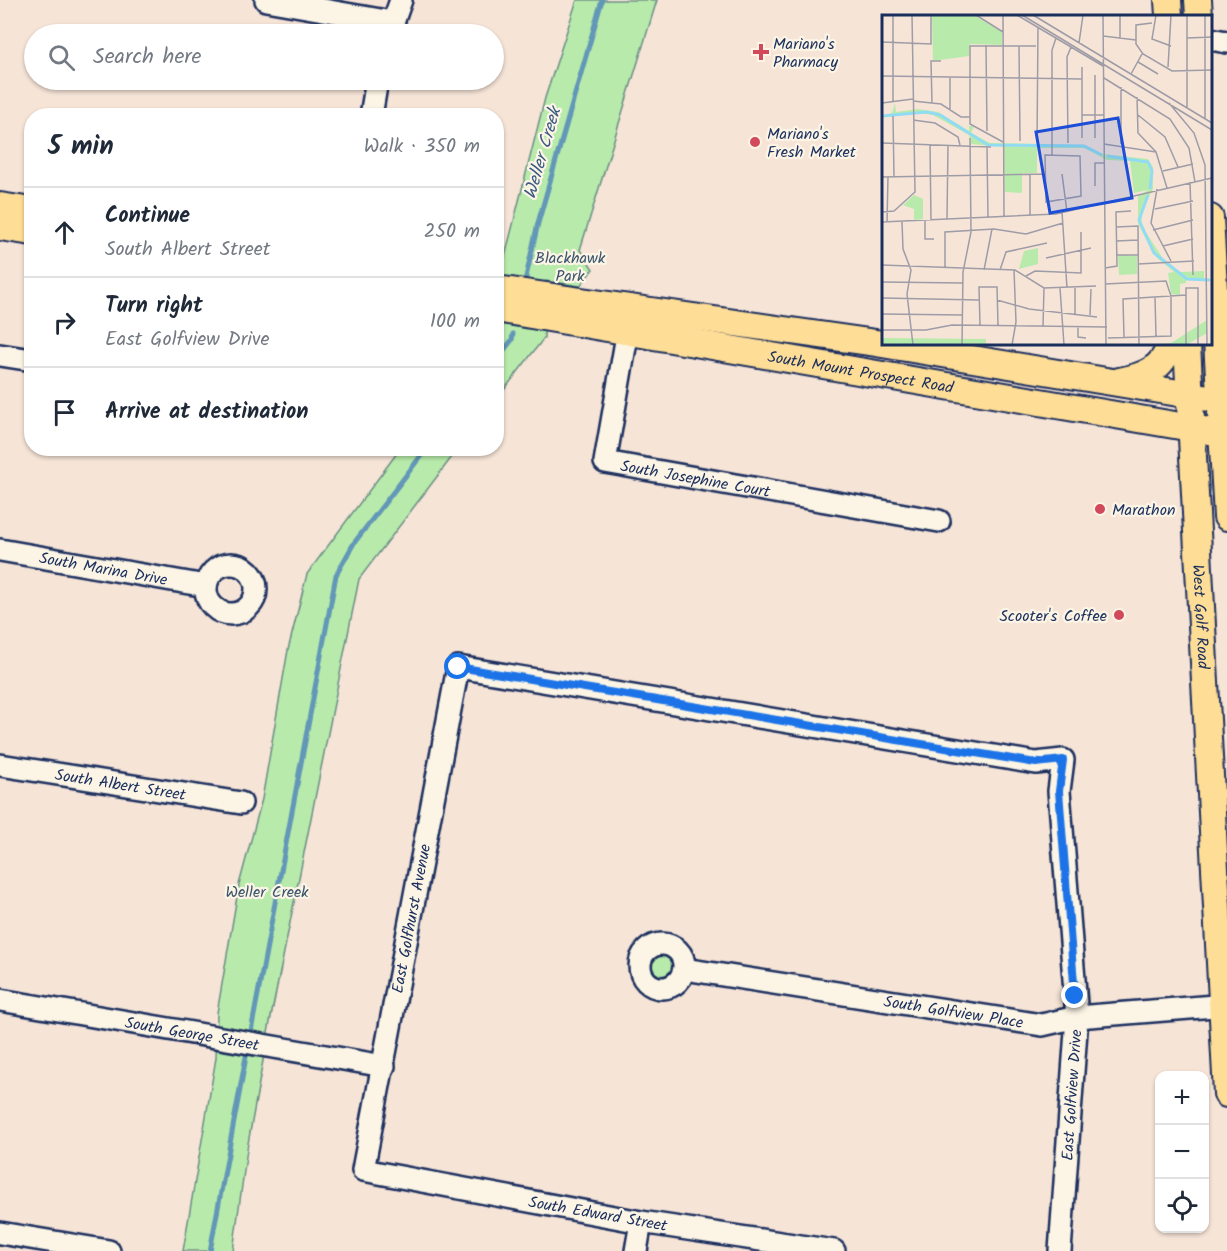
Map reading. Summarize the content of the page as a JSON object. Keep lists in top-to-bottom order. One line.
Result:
{"streets":{"main road":["South Mount Prospect Road","West Golf Road"],"street":["South Josephine Court","South Marina Drive","South Albert Street","East Golfhurst Avenue","South Golfview Place","South George Street","East Golfview Drive","South Edward Street"]},"crossings":[["South Mount Prospect Road","South Josephine Court"],["South Mount Prospect Road","West Golf Road"],["West Golf Road","South Golfview Place"],["East Golfhurst Avenue","South George Street"],["East Golfhurst Avenue","East Golfview Drive"],["East Golfhurst Avenue","South Edward Street"],["South Golfview Place","East Golfview Drive"]],"water":["Weller Creek"],"parks":["Blackhawk Park","Weller Creek"],"places":{"health":["Mariano's Pharmacy"],"other":["Mariano's Fresh Market","Marathon","Scooter's Coffee"]},"page":{"search":"Search here","heading":["5 min","Walk · 350 m"],"list":[["Continue","South Albert Street","250 m"],["Turn right","East Golfview Drive","100 m"],"Arrive at destination"],"map_buttons":["+","−"]}}
